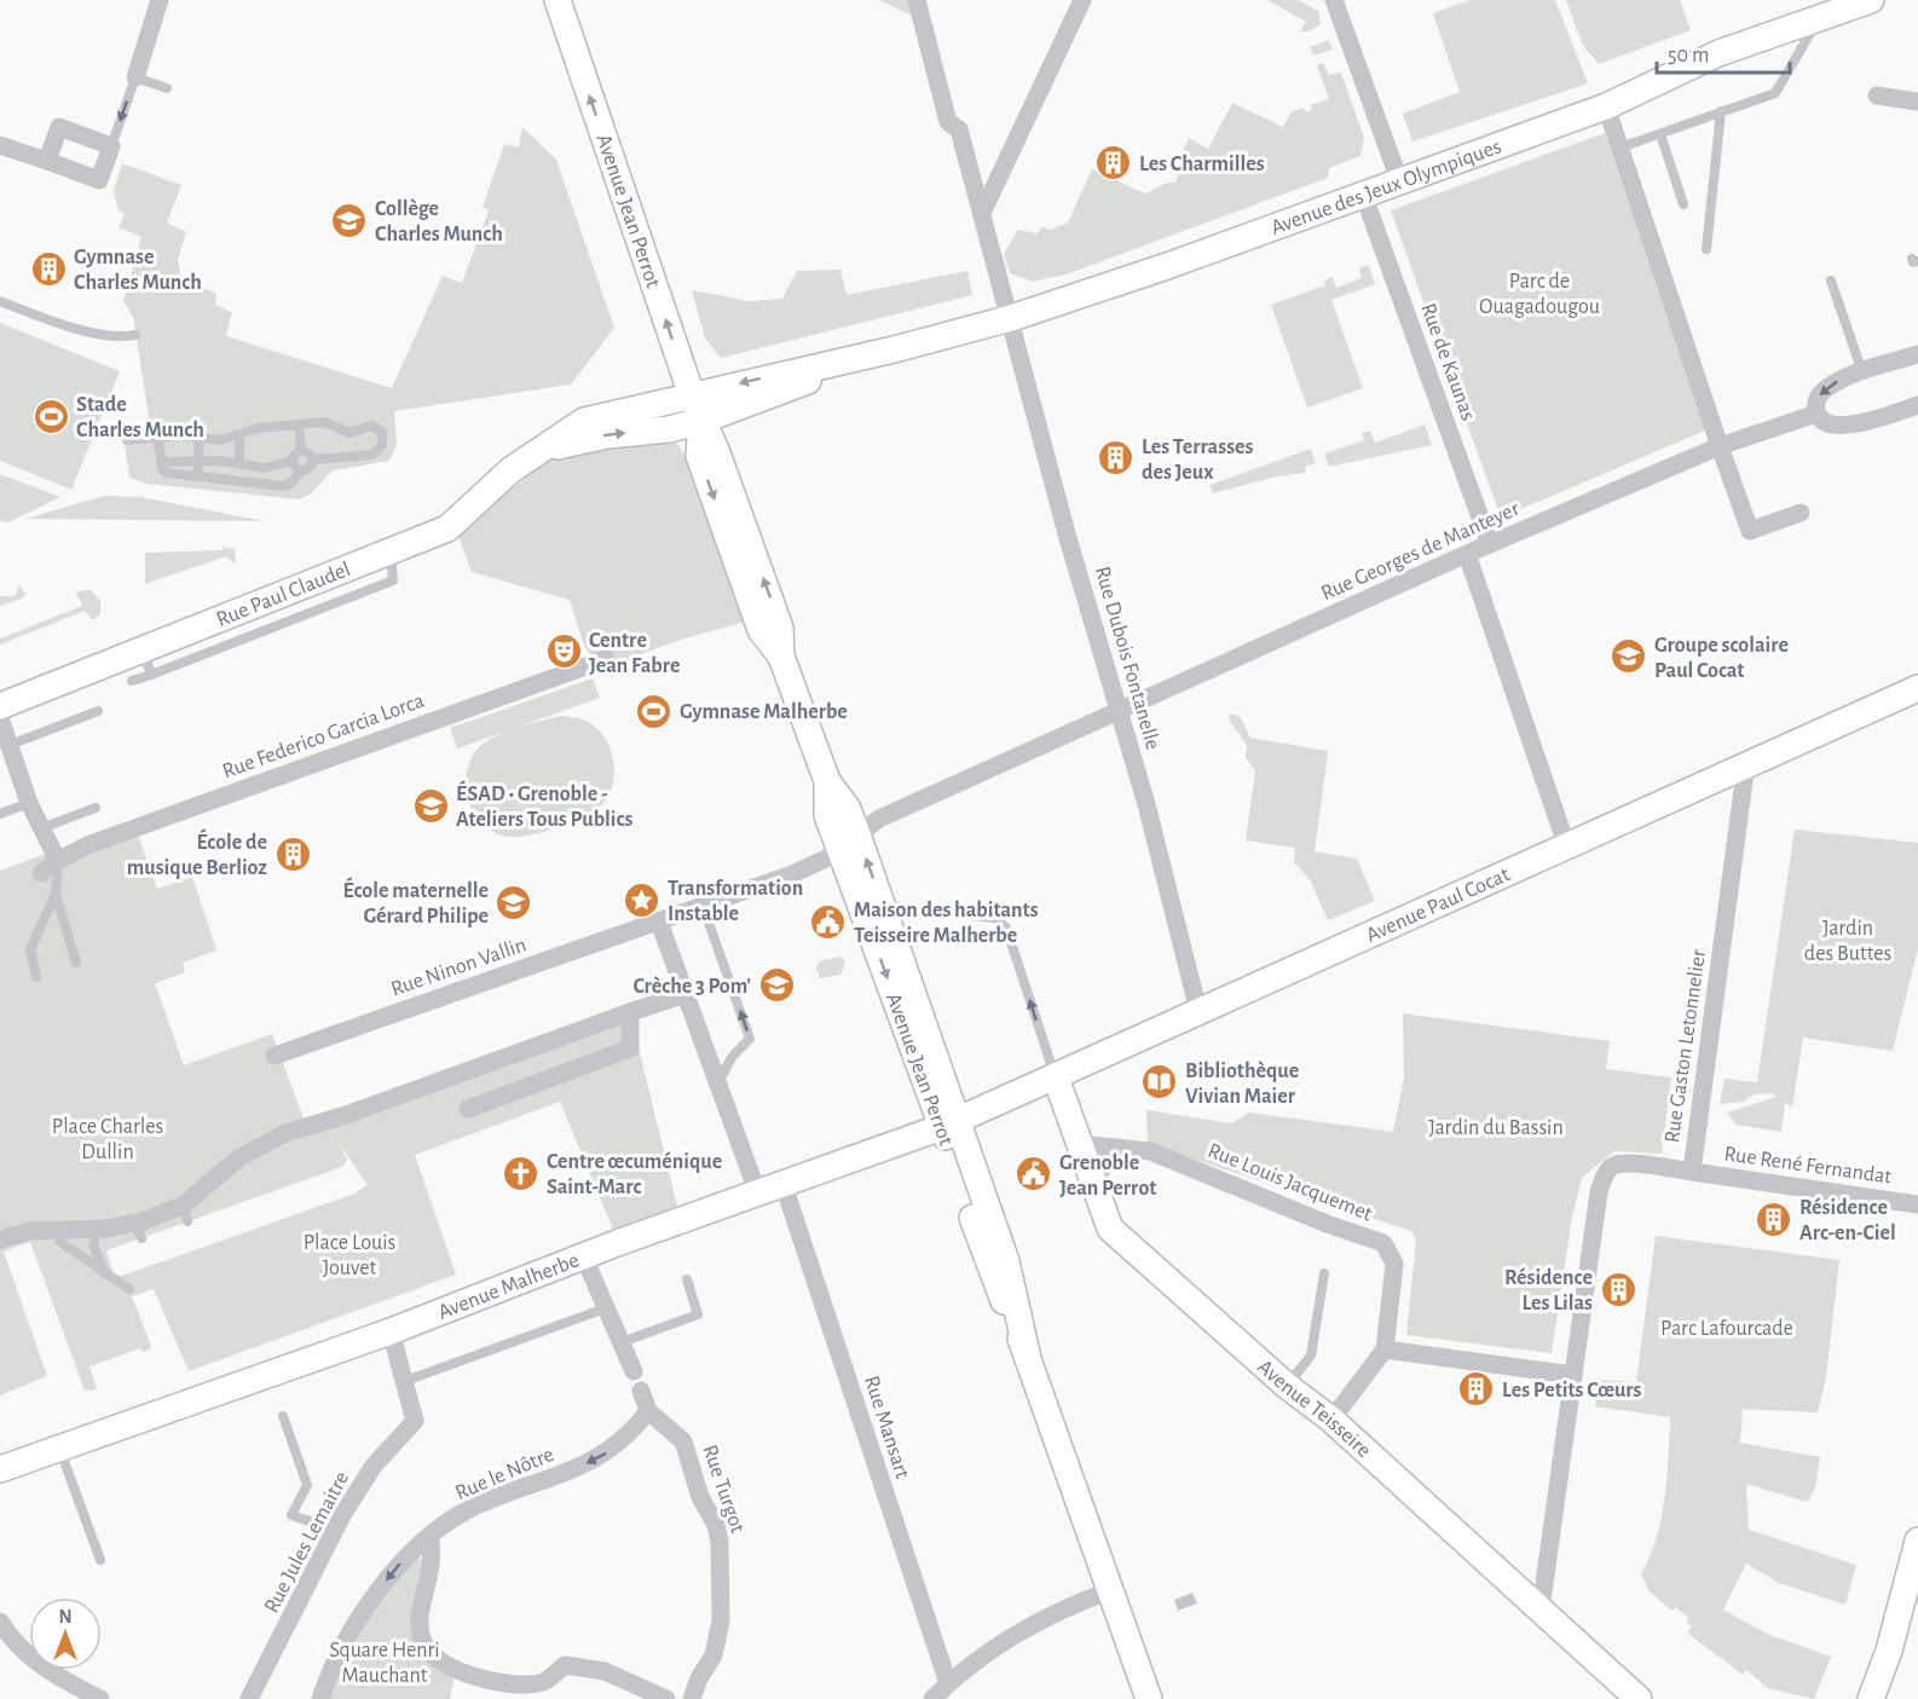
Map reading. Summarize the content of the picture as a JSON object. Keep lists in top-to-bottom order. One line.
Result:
{"streets":{"main road":["Avenue des Jeux Olympiques","Avenue Jean Perrot","Rue Paul Claudel","Avenue Paul Cocat","Avenue Malherbe","Avenue Teisseire"],"street":["Rue de Kaunas","Rue Georges de Manteyer","Rue Dubois Fontanelle","Rue Federico Garcia Lorca","Rue Ninon Vallin","Rue Gaston Letonnelier","Rue René Fernandat","Rue Louis Jacquemet","Rue Mansart","Rue le Nôtre","Rue Turgot","Rue Jules Lemaitre"]},"crossings":[["Avenue des Jeux Olympiques","Avenue Jean Perrot"],["Avenue des Jeux Olympiques","Rue de Kaunas"],["Avenue des Jeux Olympiques","Rue Paul Claudel"],["Avenue des Jeux Olympiques","Rue Dubois Fontanelle"],["Avenue Jean Perrot","Rue Georges de Manteyer"],["Avenue Jean Perrot","Rue Paul Claudel"],["Avenue Jean Perrot","Avenue Paul Cocat"],["Avenue Jean Perrot","Rue Ninon Vallin"],["Avenue Jean Perrot","Avenue Malherbe"],["Rue de Kaunas","Rue Georges de Manteyer"],["Rue Georges de Manteyer","Rue Dubois Fontanelle"],["Rue Georges de Manteyer","Rue Ninon Vallin"],["Rue Dubois Fontanelle","Avenue Paul Cocat"],["Avenue Paul Cocat","Rue Gaston Letonnelier"],["Avenue Paul Cocat","Avenue Malherbe"],["Avenue Paul Cocat","Avenue Teisseire"],["Rue Gaston Letonnelier","Rue René Fernandat"],["Rue Gaston Letonnelier","Avenue Teisseire"],["Rue Louis Jacquemet","Avenue Teisseire"],["Avenue Malherbe","Rue Mansart"],["Avenue Malherbe","Rue Jules Lemaitre"],["Rue le Nôtre","Rue Turgot"]],"one_way":["Rue le Nôtre"],"parks":["Parc de Ouagadougou","Jardin des Buttes","Place Charles Dullin","Jardin du Bassin","Place Louis Jouvet","Parc Lafourcade","Square Henri Mauchant"],"places":{"building":["Les Charmilles","Gymnase Charles Munch","Les Terrasses des Jeux","École de musique Berlioz","Résidence Arc-en-Ciel","Résidence Les Lilas","Les Petits Cœurs"],"school or university":["Collège Charles Munch","Groupe scolaire Paul Cocat","ÉSAD • Grenoble - Ateliers Tous Publics","École maternelle Gérard Philipe","Crèche 3 Pom'"],"sports":["Stade Charles Munch","Gymnase Malherbe"],"theatre":["Centre Jean Fabre"],"place":["Transformation Instable"],"public building":["Maison des habitants Teisseire Malherbe","Grenoble Jean Perrot"],"library":["Bibliothèque Vivian Maier"],"church":["Centre œcuménique Saint-Marc"]},"scale_bar":"50 m","north":"top"}
